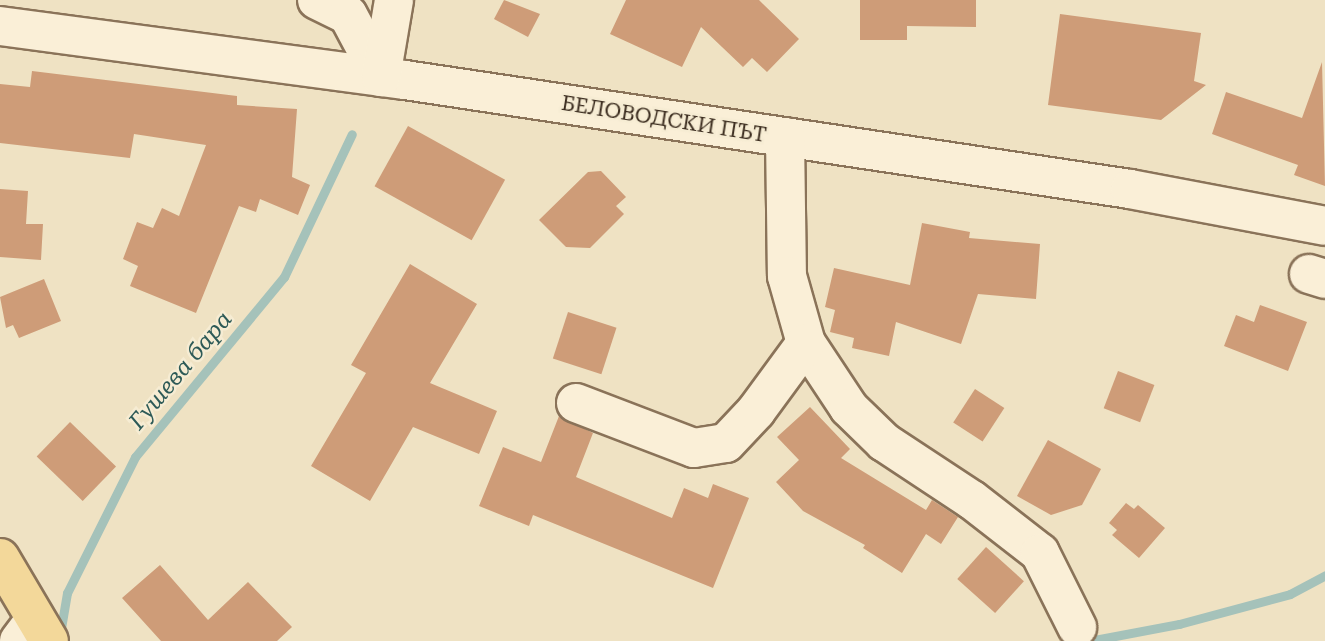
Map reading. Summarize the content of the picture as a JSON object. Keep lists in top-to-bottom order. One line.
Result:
{"streets":{"street":["БЕЛОВОДСКИ ПЪТ"]},"water":["Гушева бара"]}
